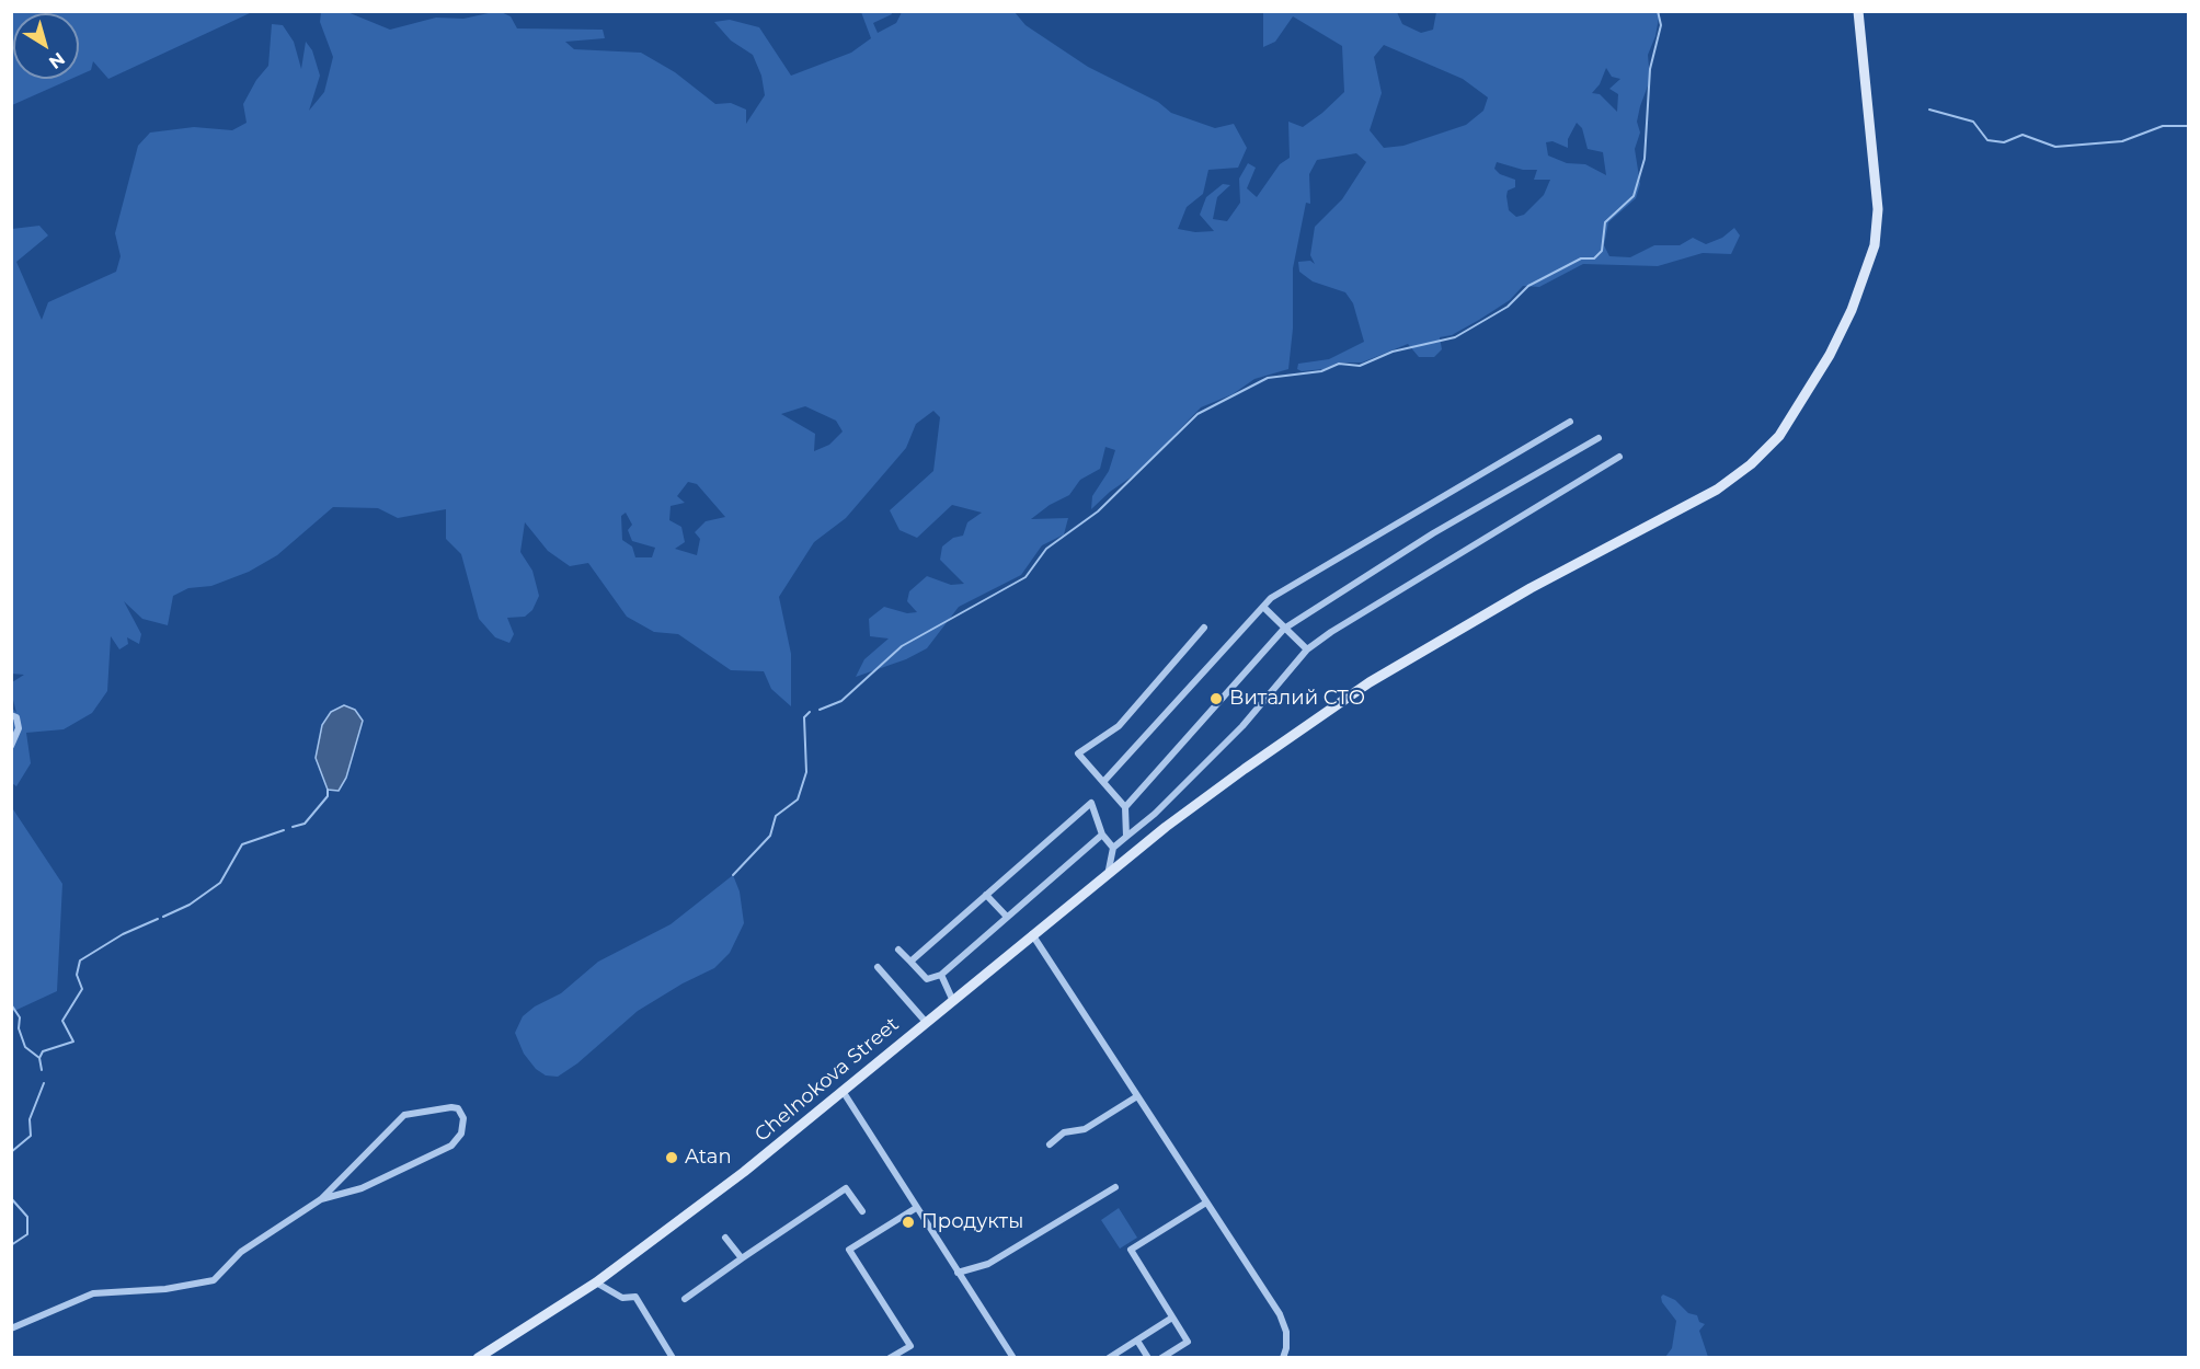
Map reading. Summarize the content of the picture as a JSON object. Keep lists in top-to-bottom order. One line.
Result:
{"streets":{"main road":["Chelnokova Street"]},"places":["Виталий СТО","Atan","Продукты"],"north":"bottom right"}
